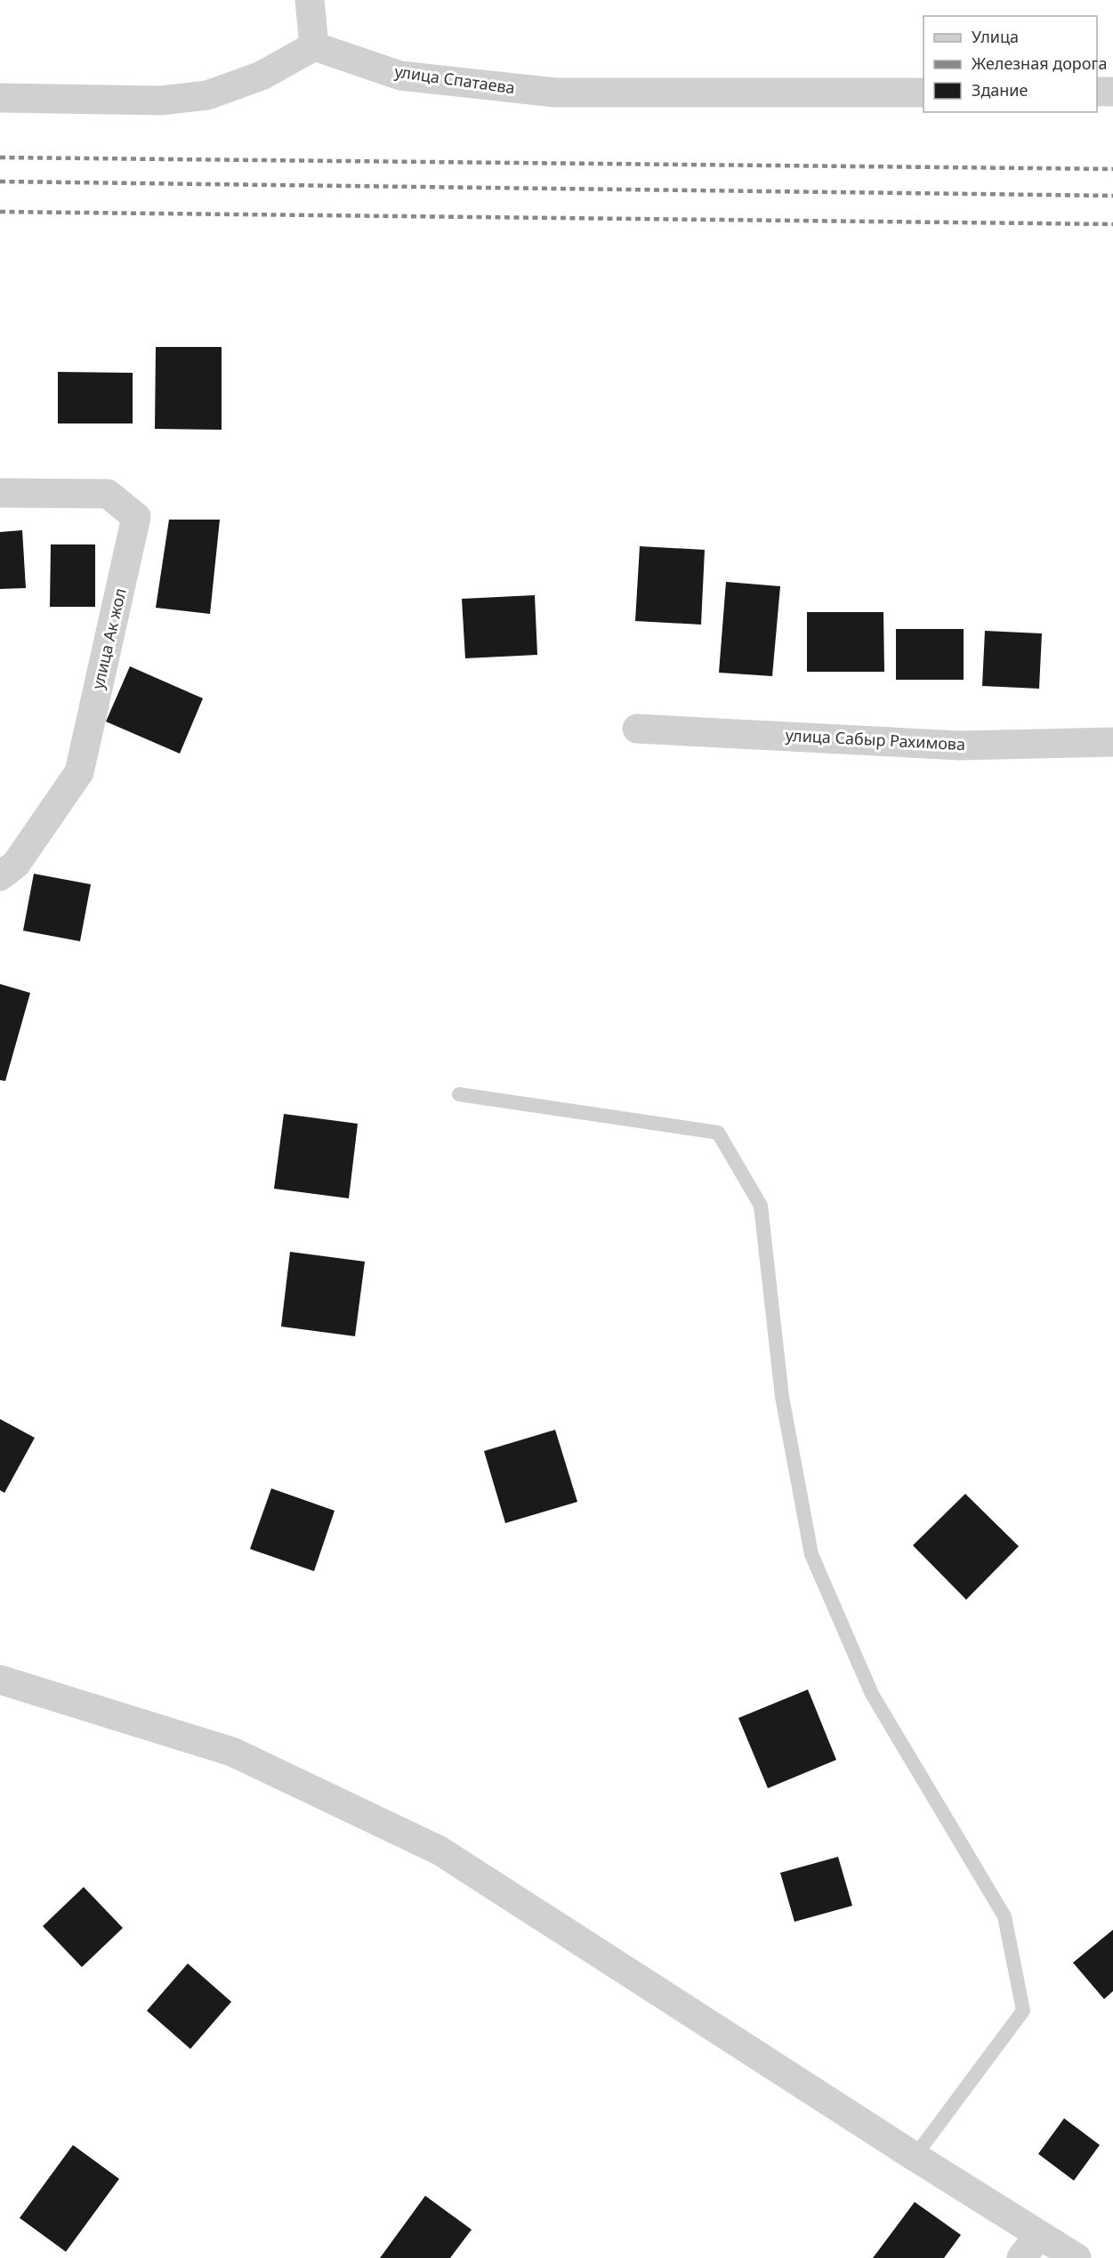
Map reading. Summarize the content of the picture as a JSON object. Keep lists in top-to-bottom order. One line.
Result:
{"streets":{"street":["улица Спатаева","улица Ак жол","улица Сабыр Рахимова"]},"legend":["Улица","Железная дорога","Здание"]}
